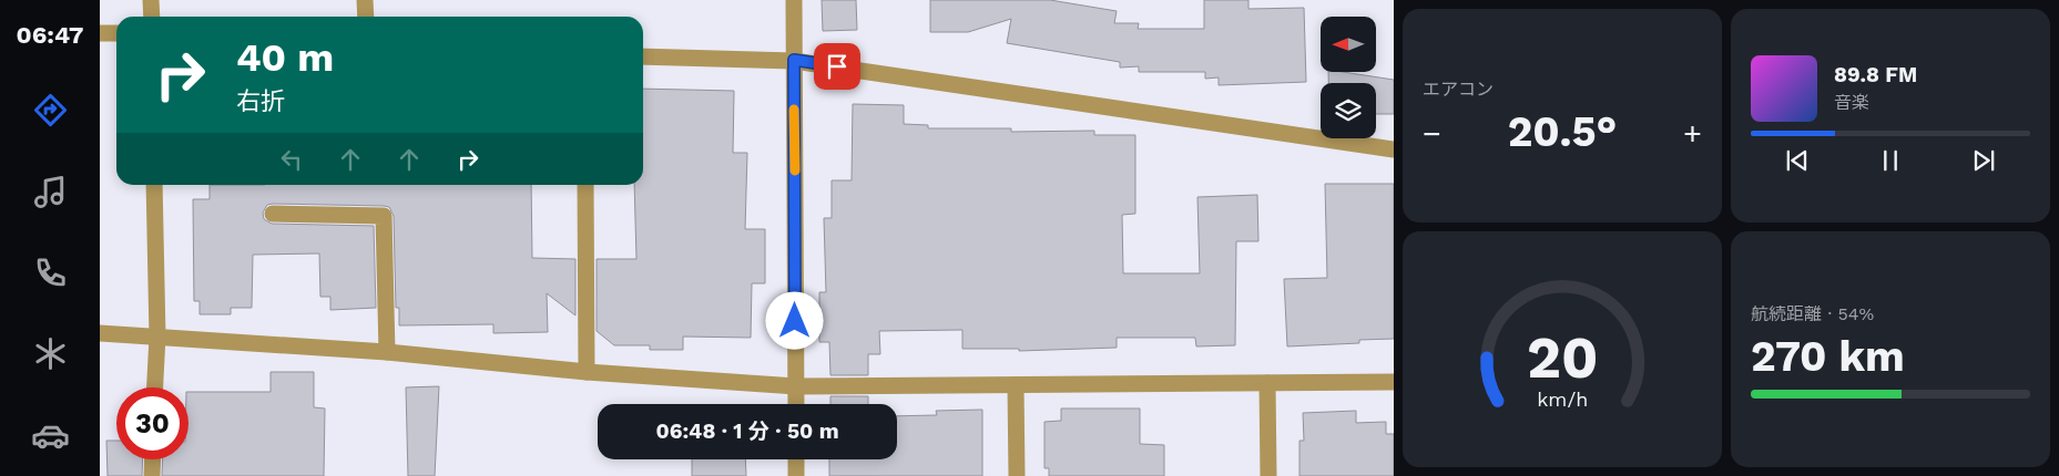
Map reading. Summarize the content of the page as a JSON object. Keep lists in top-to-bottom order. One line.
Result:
{"north":"left","page":{"tabs":"06:47","tile":["エアコン",["航続距離 · 54%","270 km"]],"turn":["40 m","右折"],"song":["89.8 FM","音楽"],"heat":["−","20.5°","+"],"limit":"30","trip":"06:48 · 1 分 · 50 m","gauge":["20","km/h"]}}
